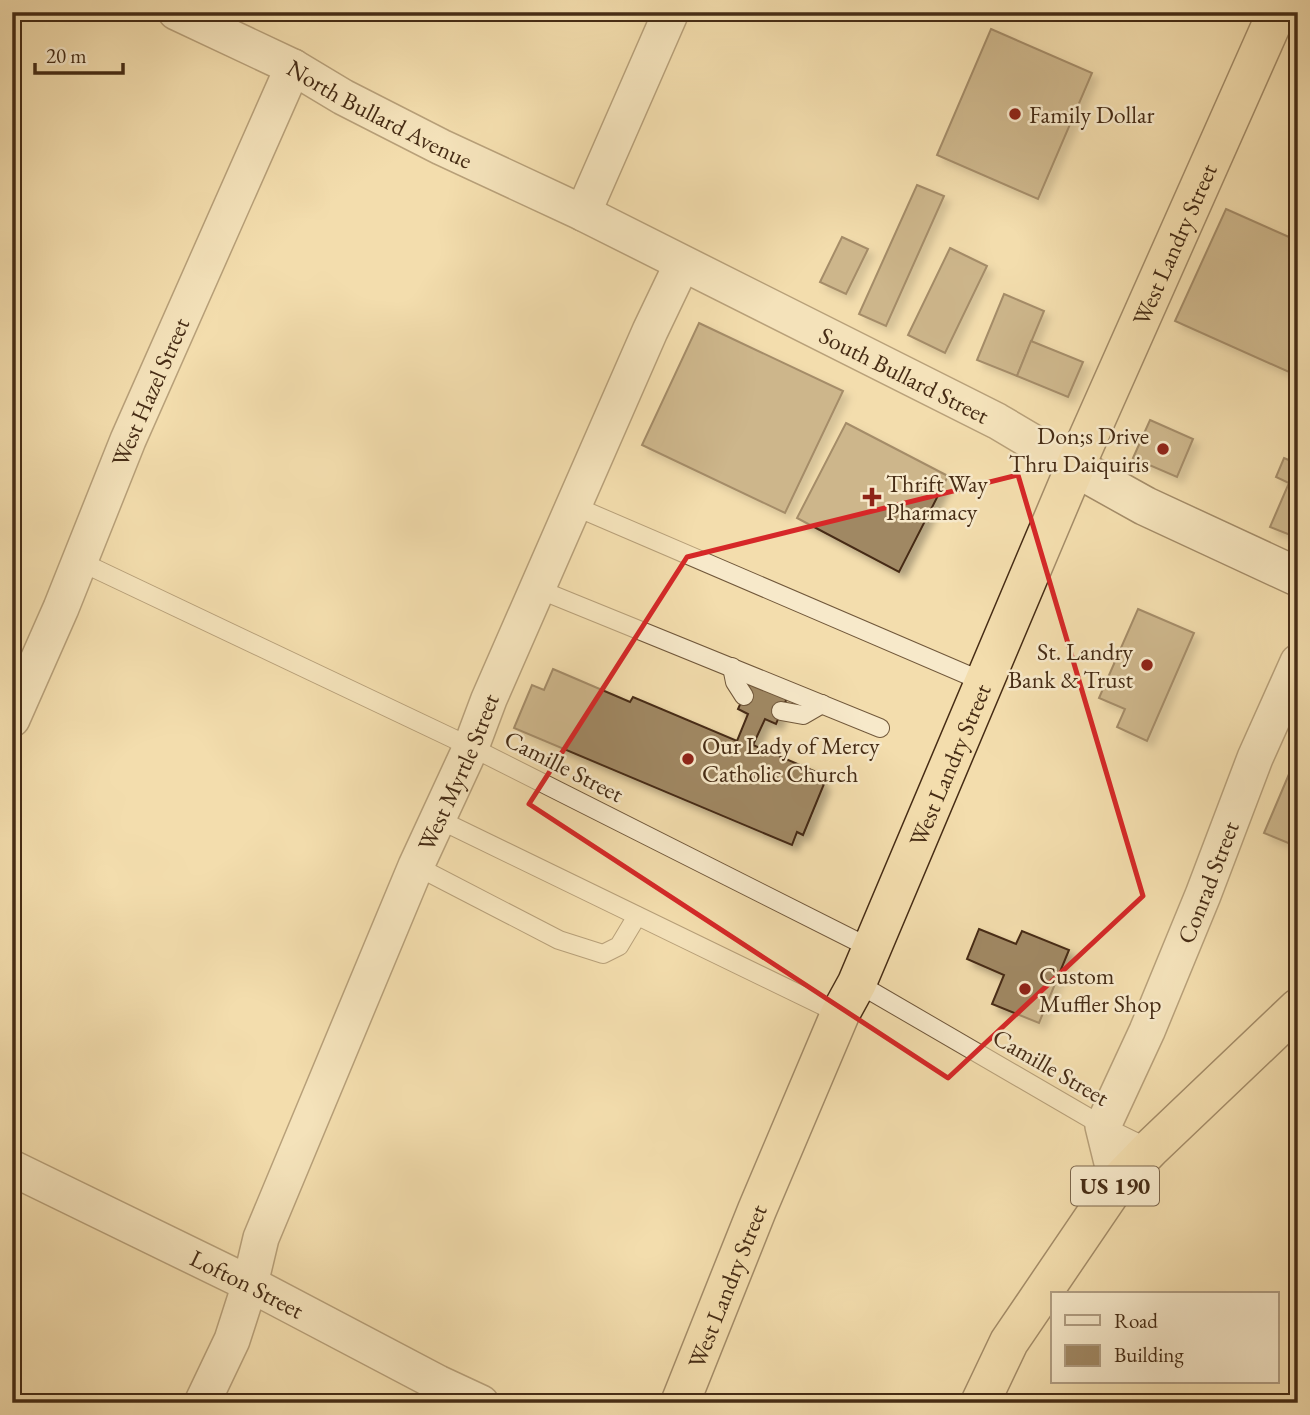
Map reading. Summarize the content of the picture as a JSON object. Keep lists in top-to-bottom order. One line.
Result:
{"streets":{"highway":["West Landry Street","US 190"],"main road":["South Bullard Street"],"street":["North Bullard Avenue","West Hazel Street","West Myrtle Street","Conrad Street","Lofton Street"],"lane":["Camille Street"]},"crossings":[["North Bullard Avenue","South Bullard Street"],["North Bullard Avenue","West Hazel Street"],["West Landry Street","South Bullard Street"],["West Landry Street","Camille Street"],["South Bullard Street","West Myrtle Street"],["West Hazel Street","Camille Street"],["Camille Street","West Myrtle Street"],["Camille Street","Conrad Street"],["Camille Street","US 190"],["West Myrtle Street","Lofton Street"]],"places":{"other":["Family Dollar","Don;s Drive Thru Daiquiris","St. Landry Bank & Trust","Our Lady of Mercy Catholic Church","Custom Muffler Shop"],"health":["Thrift Way Pharmacy"]},"legend":["Road","Building"],"scale_bar":"20 m"}
